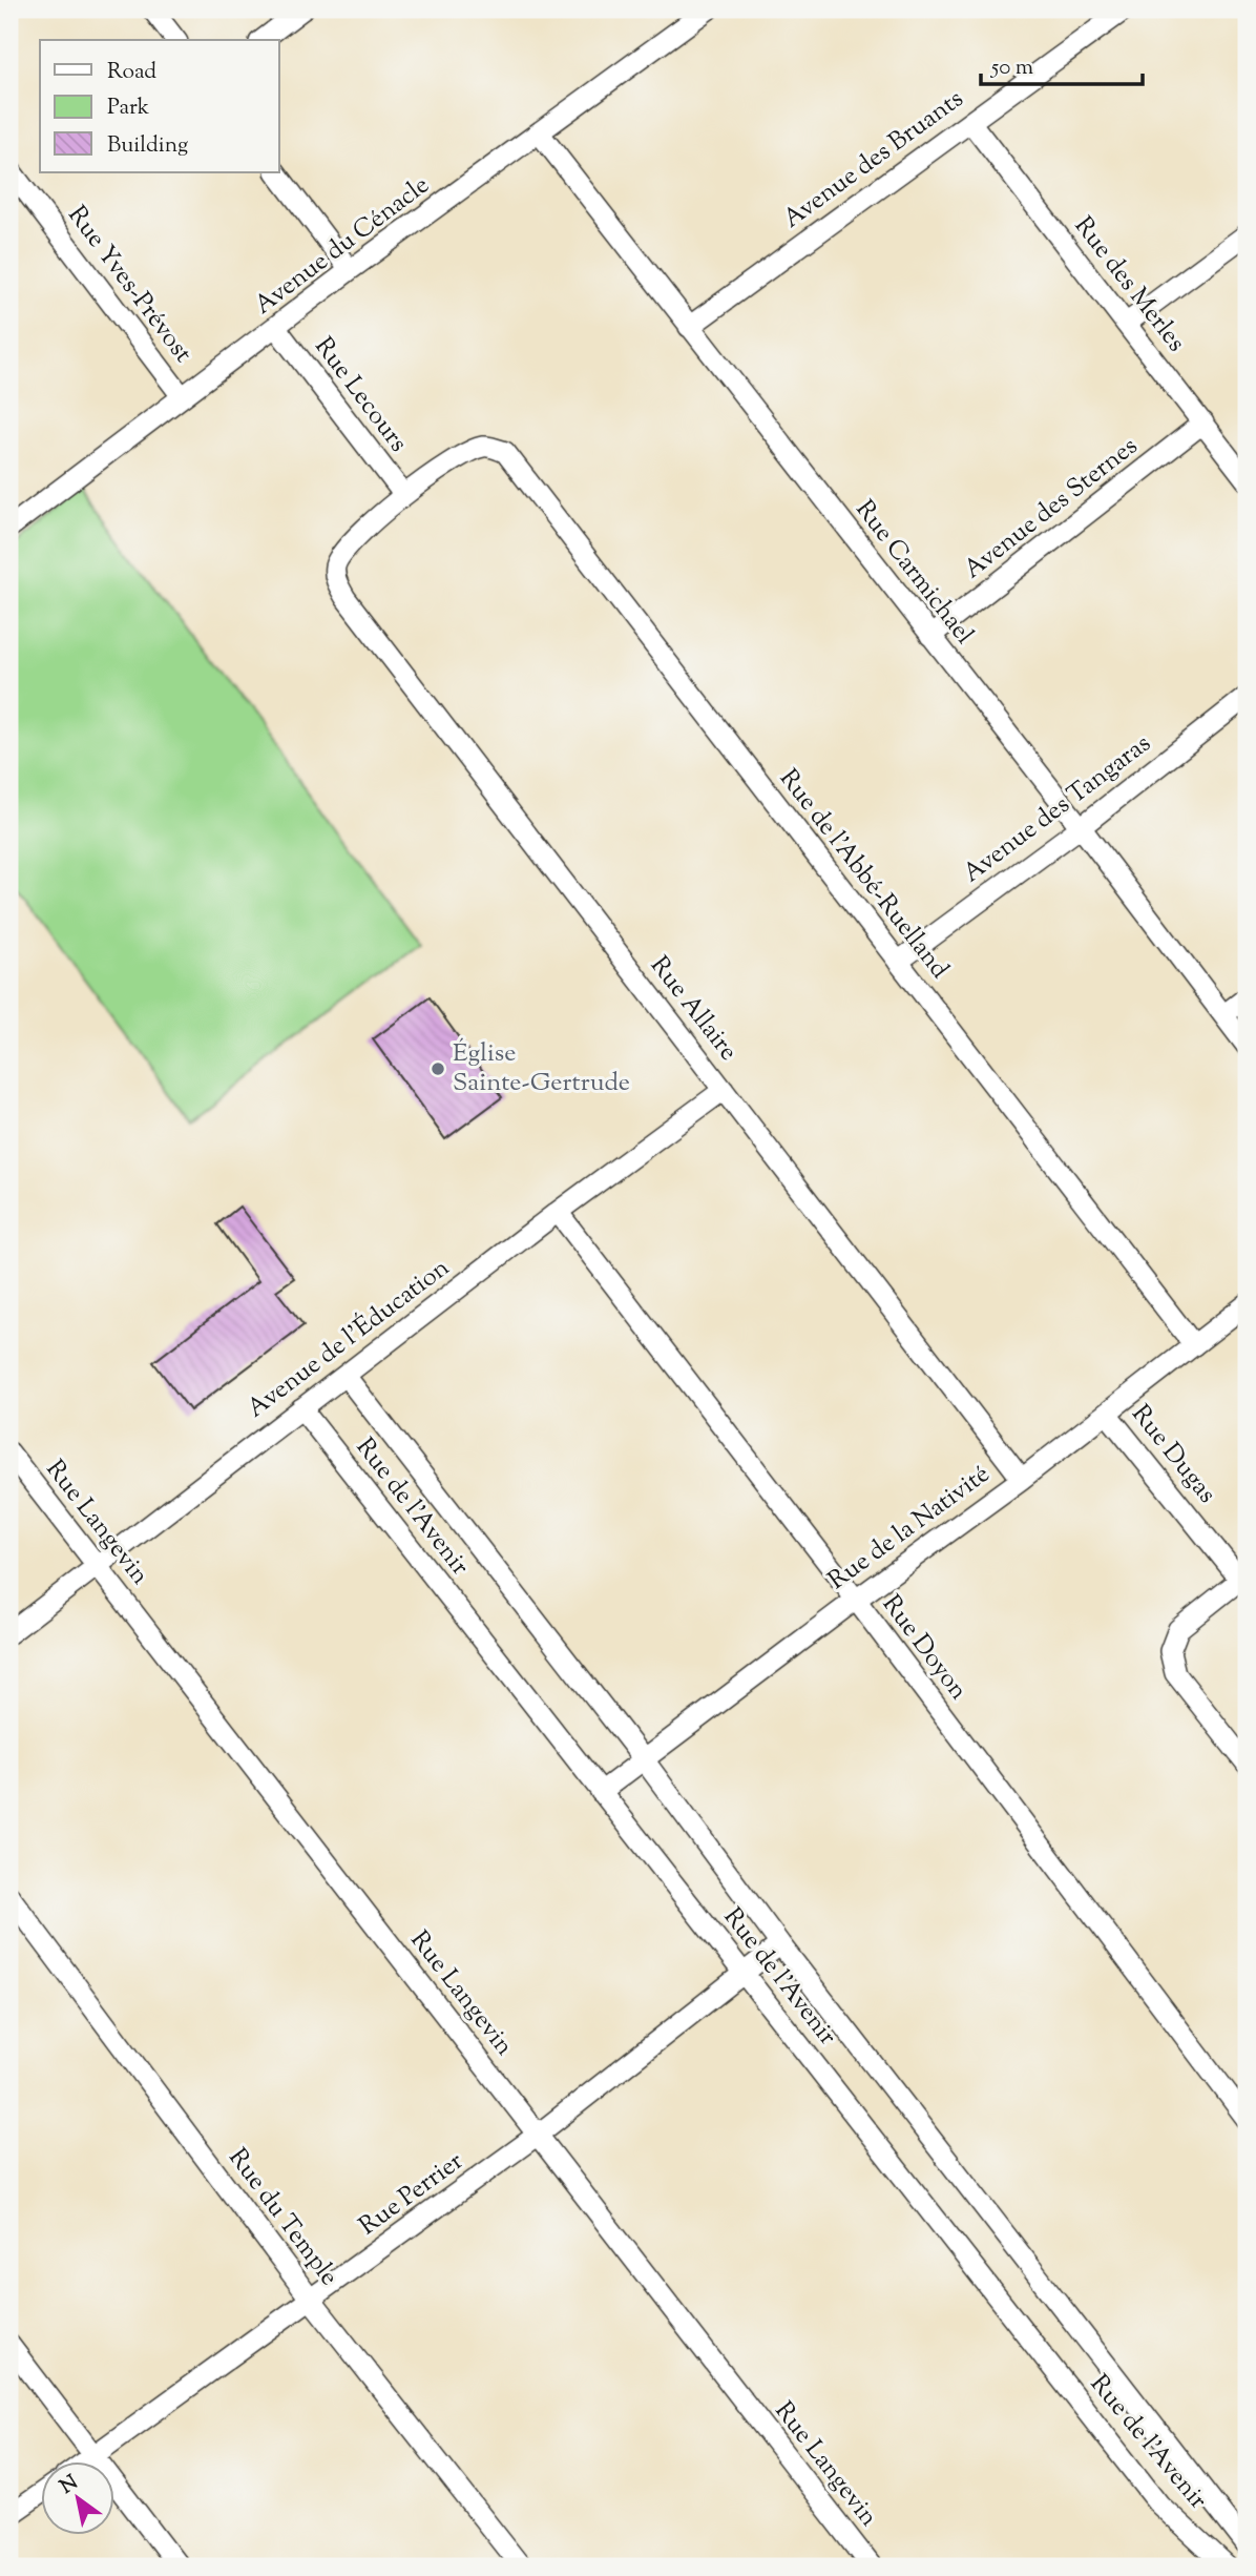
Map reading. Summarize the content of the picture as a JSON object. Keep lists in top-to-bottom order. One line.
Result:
{"streets":{"street":["Avenue des Bruants","Avenue du Cénacle","Rue Yves-Prévost","Rue des Merles","Rue Lecours","Avenue des Sternes","Rue Carmichael","Avenue des Tangaras","Rue de l'Abbé-Ruelland","Rue Allaire","Avenue de l'Éducation","Rue Dugas","Rue de l'Avenir","Rue Langevin","Rue de la Nativité","Rue Doyon","Rue Perrier","Rue du Temple"]},"crossings":[["Avenue des Bruants","Rue des Merles"],["Avenue des Bruants","Rue Carmichael"],["Avenue du Cénacle","Rue Yves-Prévost"],["Avenue du Cénacle","Rue Lecours"],["Avenue du Cénacle","Rue Carmichael"],["Rue des Merles","Avenue des Sternes"],["Rue Lecours","Rue de l'Abbé-Ruelland"],["Rue Lecours","Rue Allaire"],["Avenue des Sternes","Rue Carmichael"],["Rue Carmichael","Avenue des Tangaras"],["Avenue des Tangaras","Rue de l'Abbé-Ruelland"],["Rue de l'Abbé-Ruelland","Rue Allaire"],["Rue de l'Abbé-Ruelland","Rue de la Nativité"],["Rue Allaire","Avenue de l'Éducation"],["Rue Allaire","Rue de la Nativité"],["Avenue de l'Éducation","Rue de l'Avenir"],["Avenue de l'Éducation","Rue Langevin"],["Avenue de l'Éducation","Rue Doyon"],["Rue Dugas","Rue de la Nativité"],["Rue de l'Avenir","Rue de la Nativité"],["Rue de l'Avenir","Rue Perrier"],["Rue Langevin","Rue Perrier"],["Rue de la Nativité","Rue Doyon"],["Rue Perrier","Rue du Temple"]],"places":["Église Sainte-Gertrude"],"legend":["Road","Park","Building"],"scale_bar":"50 m","north":"top left"}
